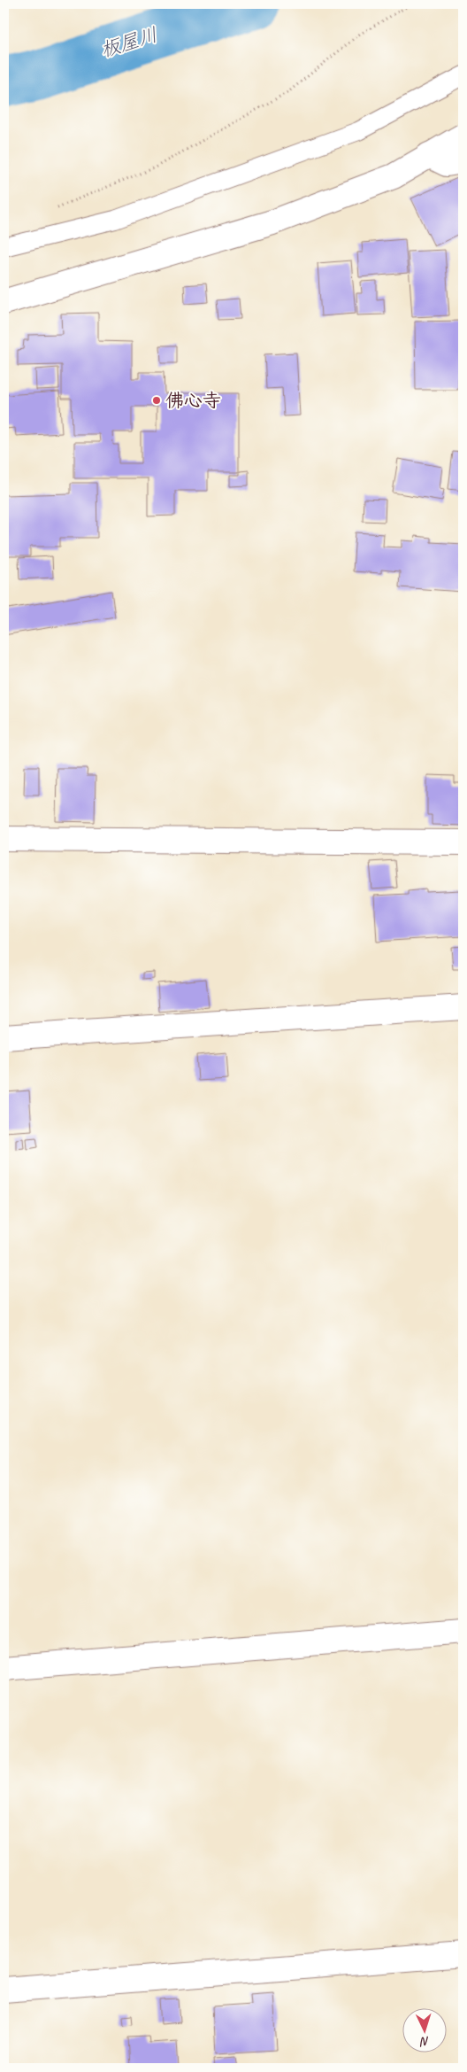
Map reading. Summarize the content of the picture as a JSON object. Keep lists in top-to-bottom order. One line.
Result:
{"water":["板屋川"],"places":["佛心寺"],"north":"bottom"}
